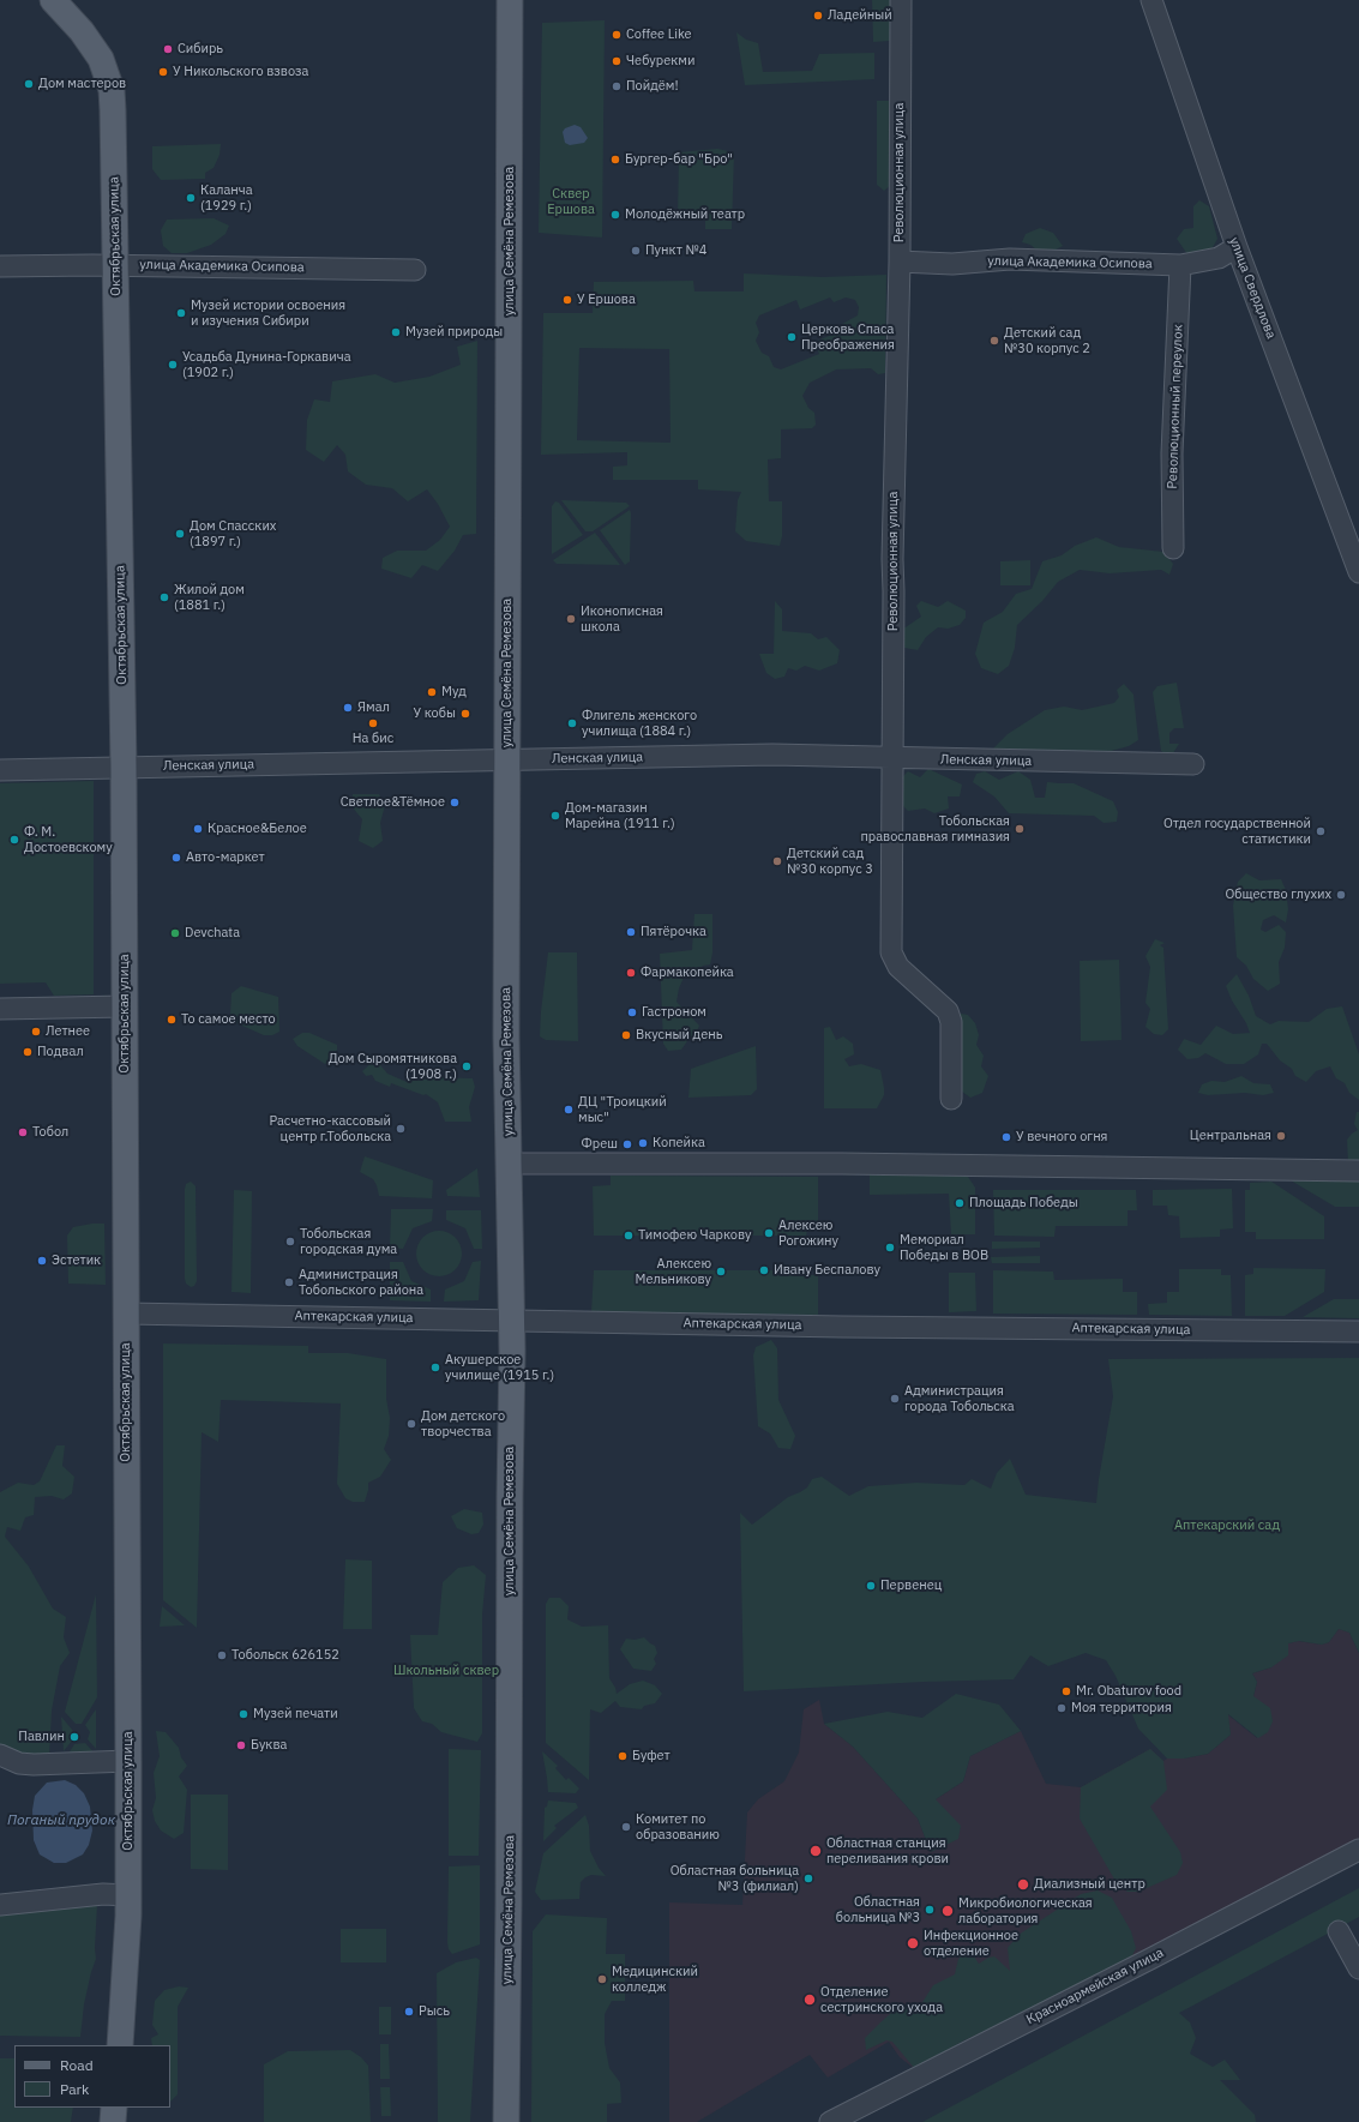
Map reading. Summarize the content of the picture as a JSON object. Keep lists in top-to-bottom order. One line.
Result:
{"streets":{"main road":["Октябрьская улица","улица Семёна Ремезова"],"street":["Революционная улица","улица Академика Осипова","улица Свердлова","Революционный переулок","Ленская улица","Аптекарская улица","Красноармейская улица"]},"crossings":[["Революционная улица","улица Академика Осипова"],["Революционная улица","Ленская улица"],["Октябрьская улица","улица Академика Осипова"],["Октябрьская улица","Ленская улица"],["Октябрьская улица","Аптекарская улица"],["улица Семёна Ремезова","Ленская улица"],["улица Семёна Ремезова","Аптекарская улица"],["улица Академика Осипова","улица Свердлова"],["улица Академика Осипова","Революционный переулок"]],"water":["Поганый прудок"],"parks":["Сквер Ершова","Аптекарский сад","Школьный сквер"],"places":["Ладейный","Coffee Like","Сибирь","Чебурекми","У Никольского взвоза","Дом мастеров","Пойдём!","Бургер-бар \"Бро\"","Каланча (1929 г.)","Молодёжный театр","Пункт №4","У Ершова","Музей истории освоения и изучения Сибири","Музей природы","Церковь Спаса Преображения","Детский сад №30 корпус 2","Усадьба Дунина-Горкавича (1902 г.)","Дом Спасских (1897 г.)","Жилой дом (1881 г.)","Иконописная школа","Муд","Ямал","У кобы","На бис","Флигель женского училища (1884 г.)","Светлое&Тёмное","Дом-магазин Марейна (1911 г.)","Красное&Белое","Тобольская православная гимназия","Отдел государственной статистики","Ф. М. Достоевскому","Авто-маркет","Детский сад №30 корпус 3","Общество глухих","Пятёрочка","Devchata","Фармакопейка","Гастроном","То самое место","Летнее","Вкусный день","Подвал","Дом Сыромятникова (1908 г.)","ДЦ \"Троицкий мыс\"","Расчетно-кассовый центр г.Тобольска","Тобол","Центральная","У вечного огня","Копейка","Фреш","Площадь Победы","Алексею Рогожину","Тимофею Чаркову","Тобольская городская дума","Мемориал Победы в ВОВ","Эстетик","Ивану Беспалову","Алексею Мельникову","Администрация Тобольского района","Акушерское училище (1915 г.)","Администрация города Тобольска","Дом детского творчества","Первенец","Тобольск 626152","Mr. Obaturov food","Моя территория","Музей печати","Павлин","Буква","Буфет","Комитет по образованию","Областная станция переливания крови","Областная больница №3 (филиал)","Диализный центр","Областная больница №3","Микробиологическая лаборатория","Инфекционное отделение","Медицинский колледж","Отделение сестринского ухода","Рысь"],"legend":["Road","Park"]}
